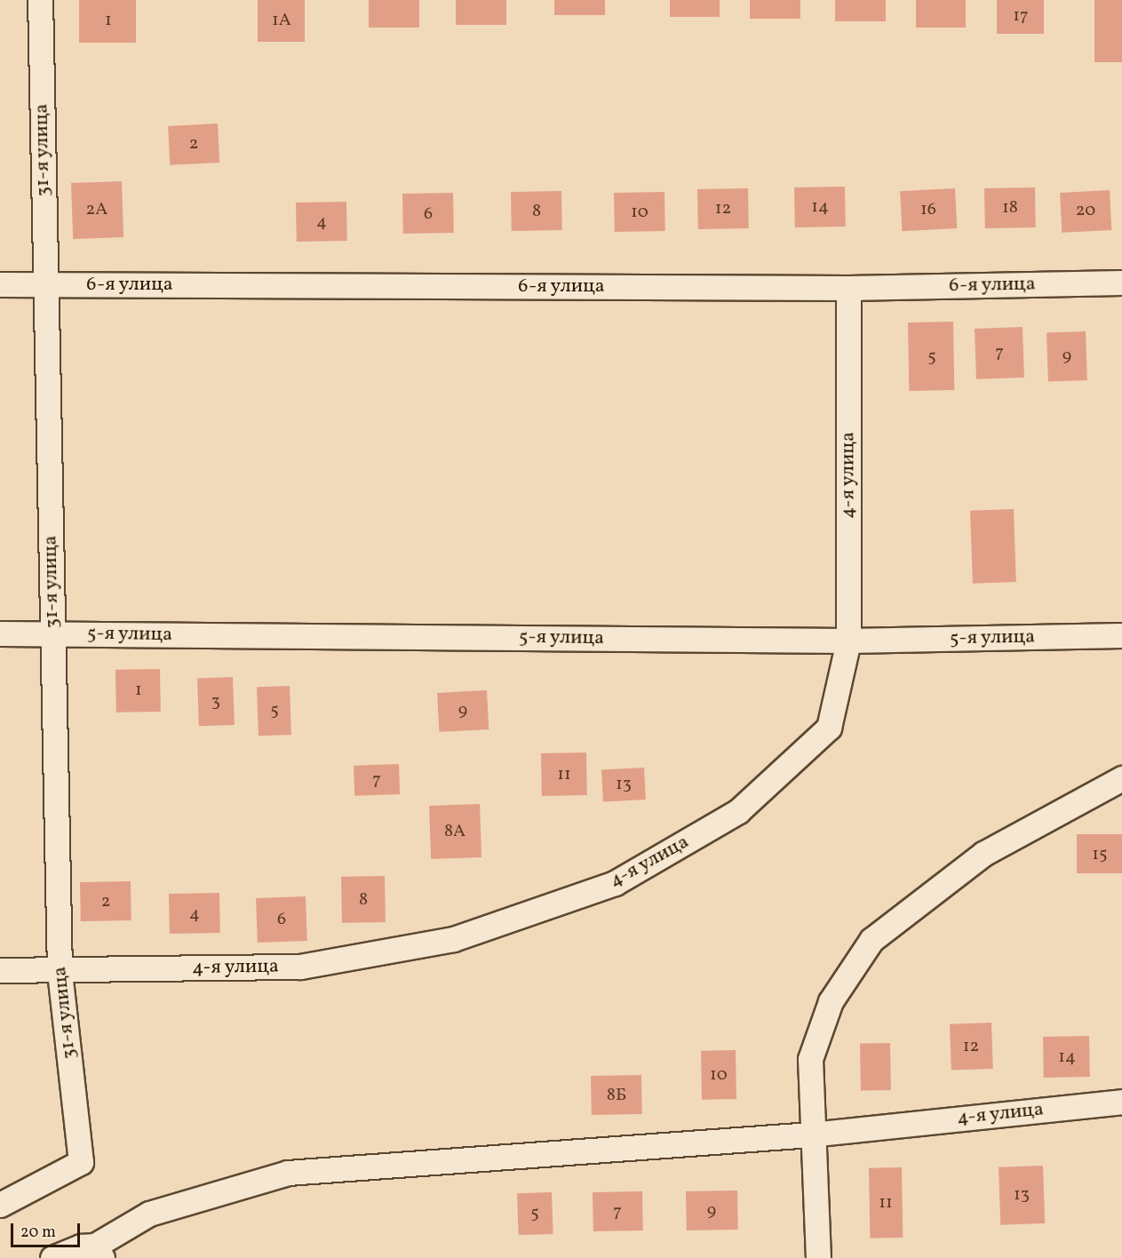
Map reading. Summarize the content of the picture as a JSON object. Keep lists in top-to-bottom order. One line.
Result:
{"streets":{"street":["31-я улица","6-я улица","4-я улица","5-я улица"]},"crossings":[["31-я улица","6-я улица"],["31-я улица","4-я улица"],["31-я улица","5-я улица"],["6-я улица","4-я улица"],["4-я улица","5-я улица"]],"house_numbers":["17","1","1А","2","14","18","12","2А","16","20","8","10","6","4","7","9","5","1","3","5","9","11","7","13","8А","15","8","2","4","6","12","14","10","8Б","13","11","9","7","5"],"scale_bar":"20 m"}
